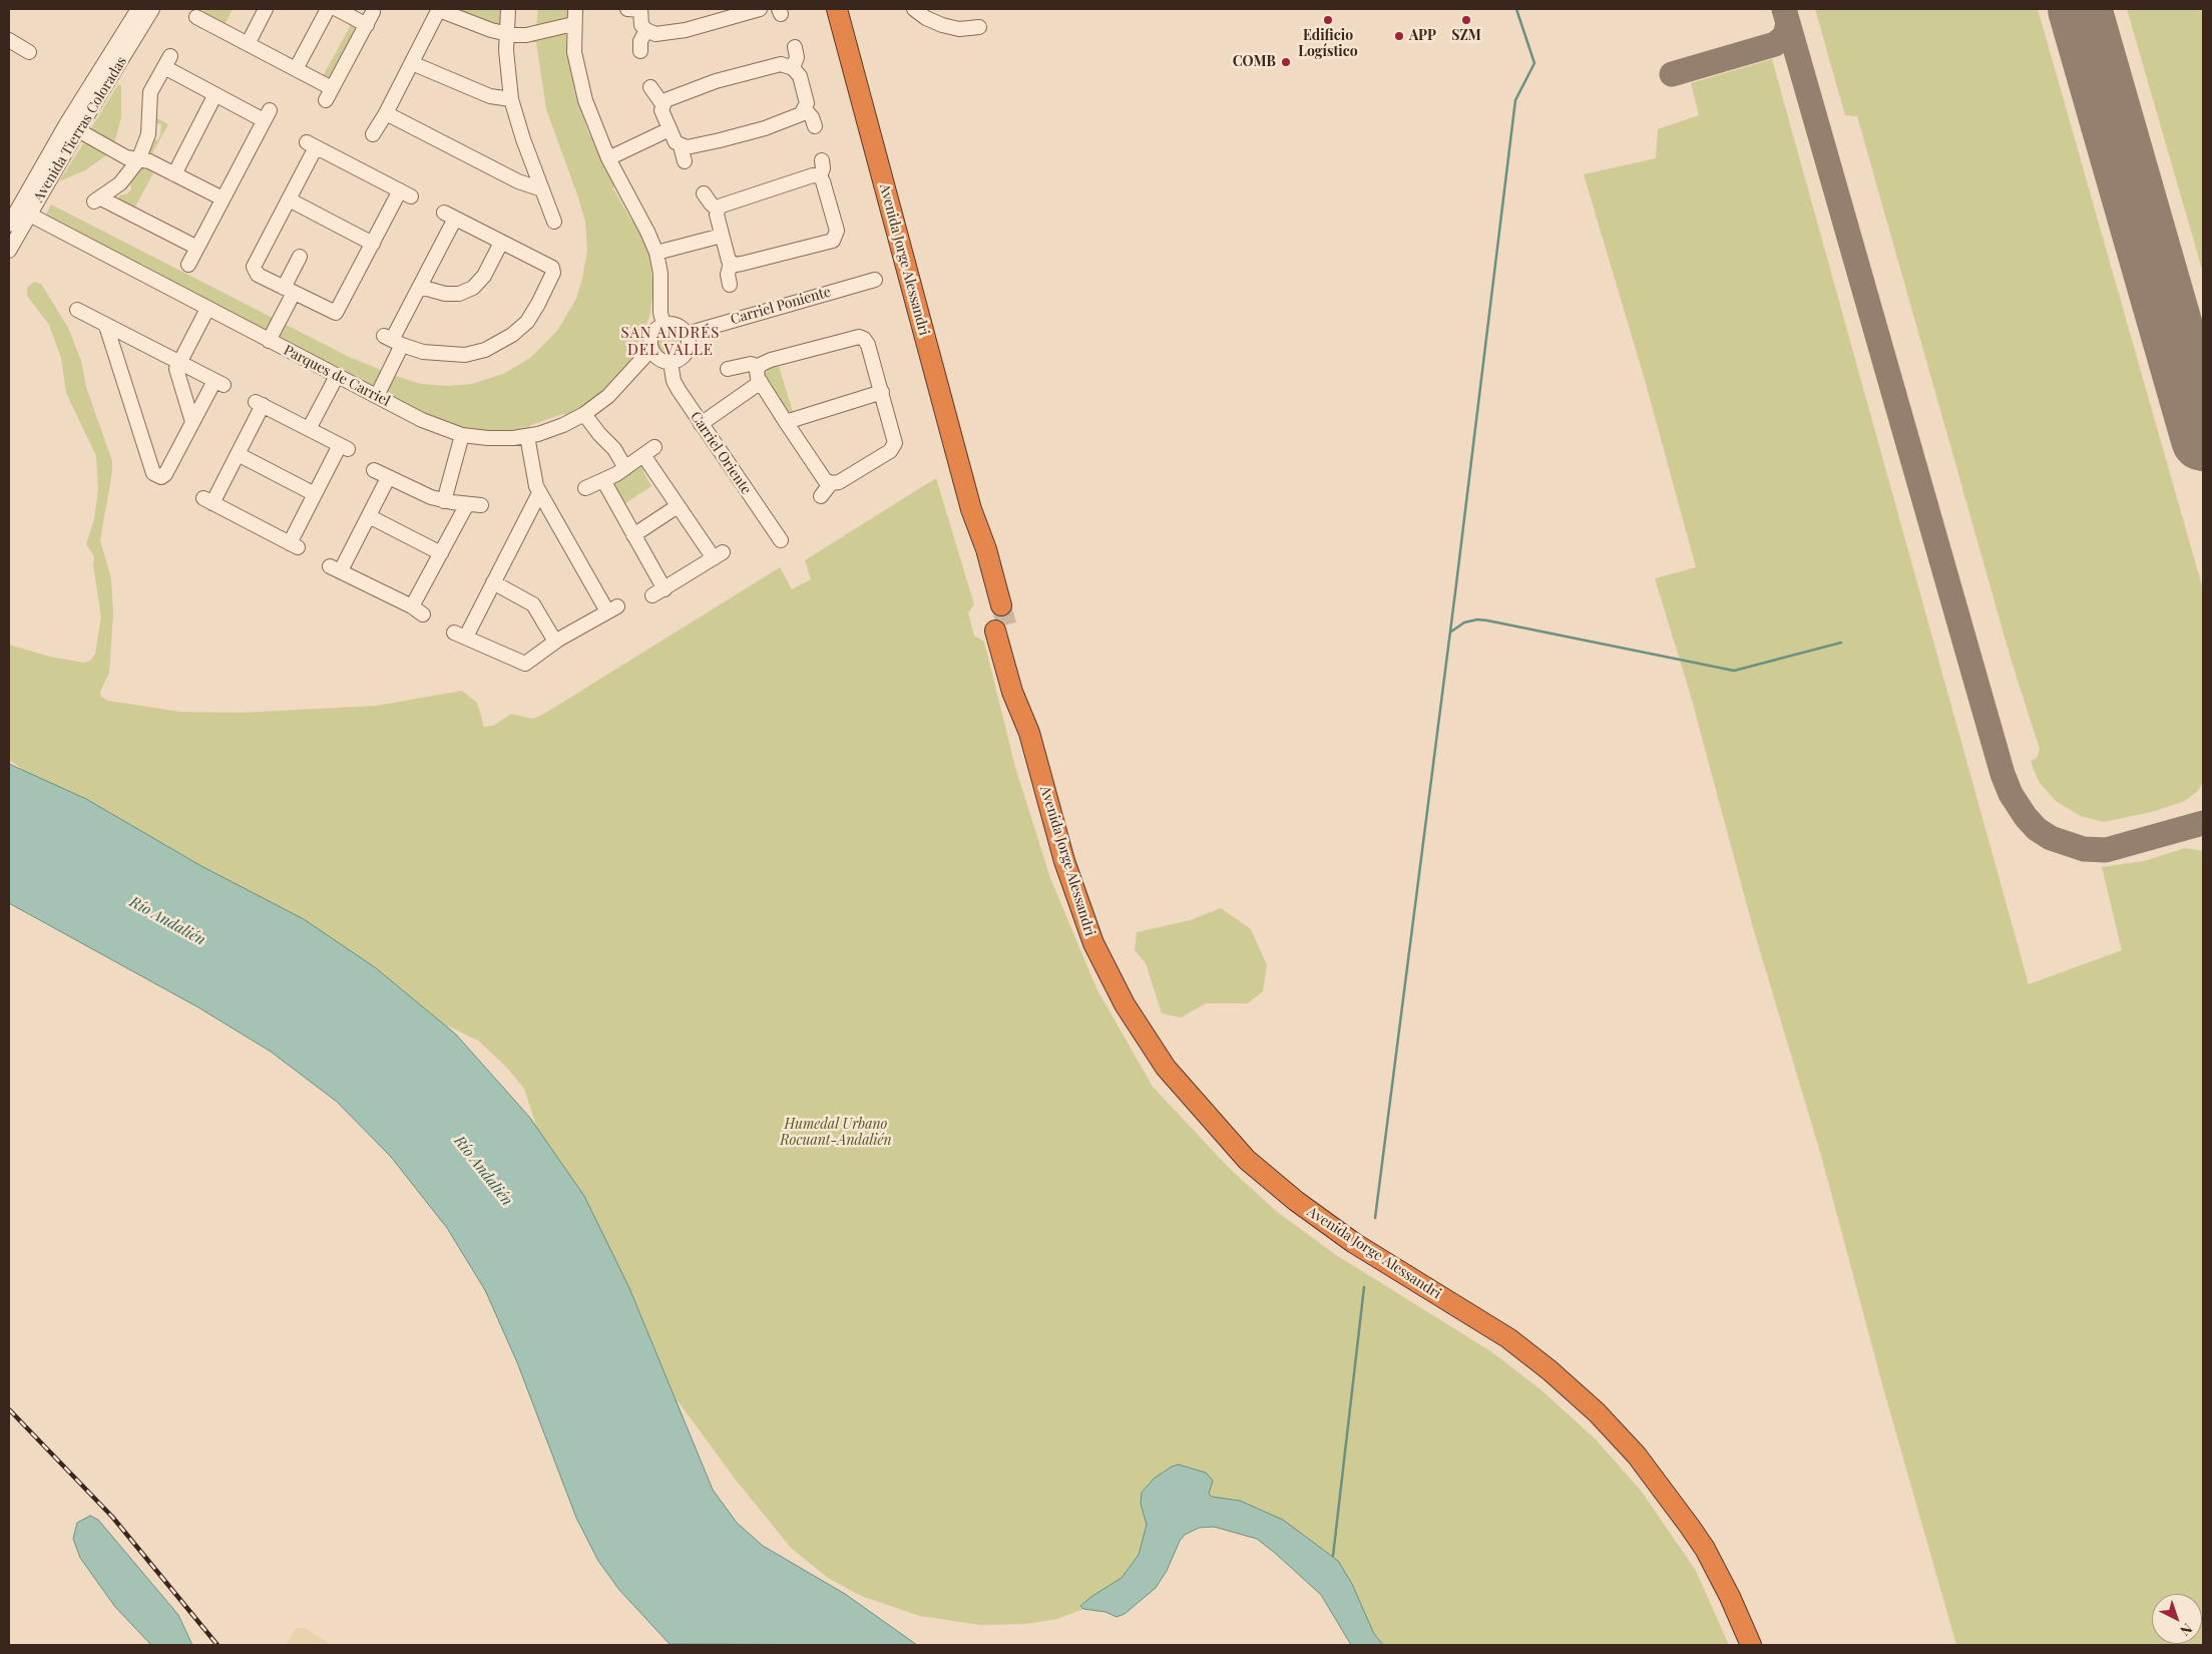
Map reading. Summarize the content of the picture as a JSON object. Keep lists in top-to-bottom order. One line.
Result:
{"streets":{"highway":["Avenida Jorge Alessandri"],"street":["Avenida Tierras Coloradas","Carriel Poniente","Parques de Carriel","Carriel Oriente"]},"crossings":[["Avenida Tierras Coloradas","Parques de Carriel"],["Carriel Poniente","Parques de Carriel"],["Carriel Poniente","Carriel Oriente"],["Parques de Carriel","Carriel Oriente"]],"districts":["SAN ANDRÉS DEL VALLE"],"water":["Río Andalién"],"parks":["Humedal Urbano Rocuant-Andalién"],"places":["Edificio Logístico","SZM","APP","COMB"],"north":"bottom right"}
